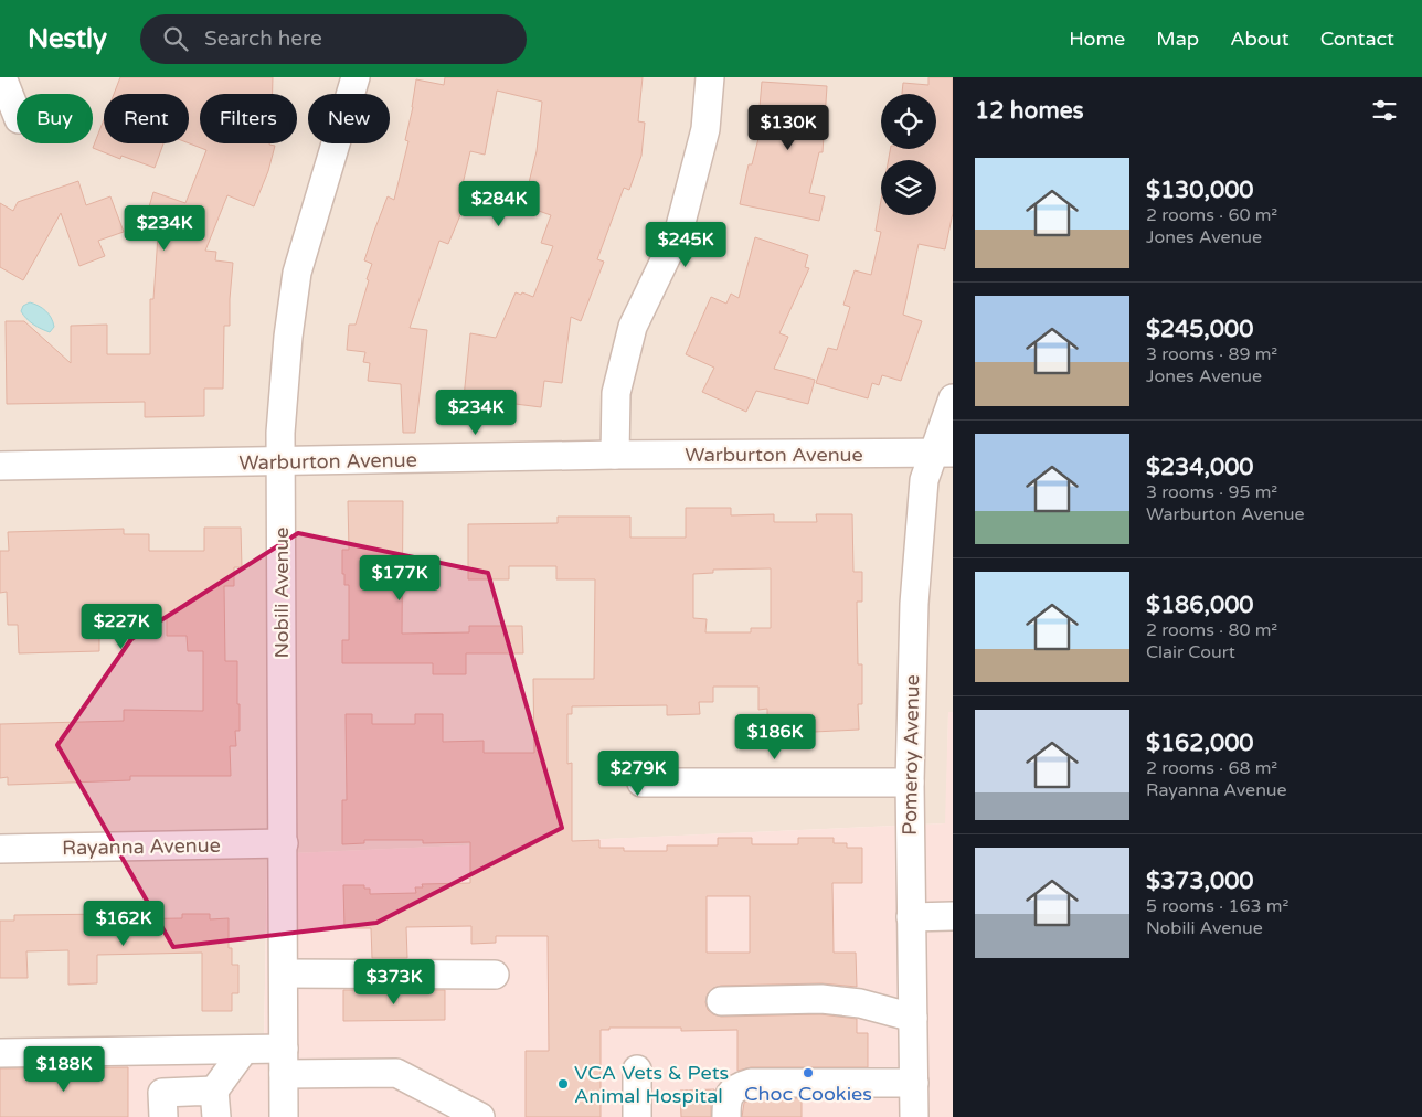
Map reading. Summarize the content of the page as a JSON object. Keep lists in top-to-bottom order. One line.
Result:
{"streets":{"street":["Warburton Avenue","Nobili Avenue","Pomeroy Avenue","Rayanna Avenue"]},"crossings":[["Warburton Avenue","Nobili Avenue"],["Warburton Avenue","Pomeroy Avenue"],["Nobili Avenue","Rayanna Avenue"]],"places":["Choc Cookies","VCA Vets & Pets Animal Hospital"],"page":{"header":"Nestly","search":"Search here","nav":["Home","Map","About","Contact"],"heading":"12 homes","chip":["Buy","Rent","Filters","New"],"price":["$130K","$284K","$234K","$245K","$234K","$177K","$227K","$186K","$279K","$162K","$373K","$188K"],"list":[{"name":"$130,000","note":"2 rooms · 60 m² · Jones Avenue"},{"name":"$245,000","note":"3 rooms · 89 m² · Jones Avenue"},{"name":"$234,000","note":"3 rooms · 95 m² · Warburton Avenue"},{"name":"$186,000","note":"2 rooms · 80 m² · Clair Court"},{"name":"$162,000","note":"2 rooms · 68 m² · Rayanna Avenue"},{"name":"$373,000","note":"5 rooms · 163 m² · Nobili Avenue"}]}}
